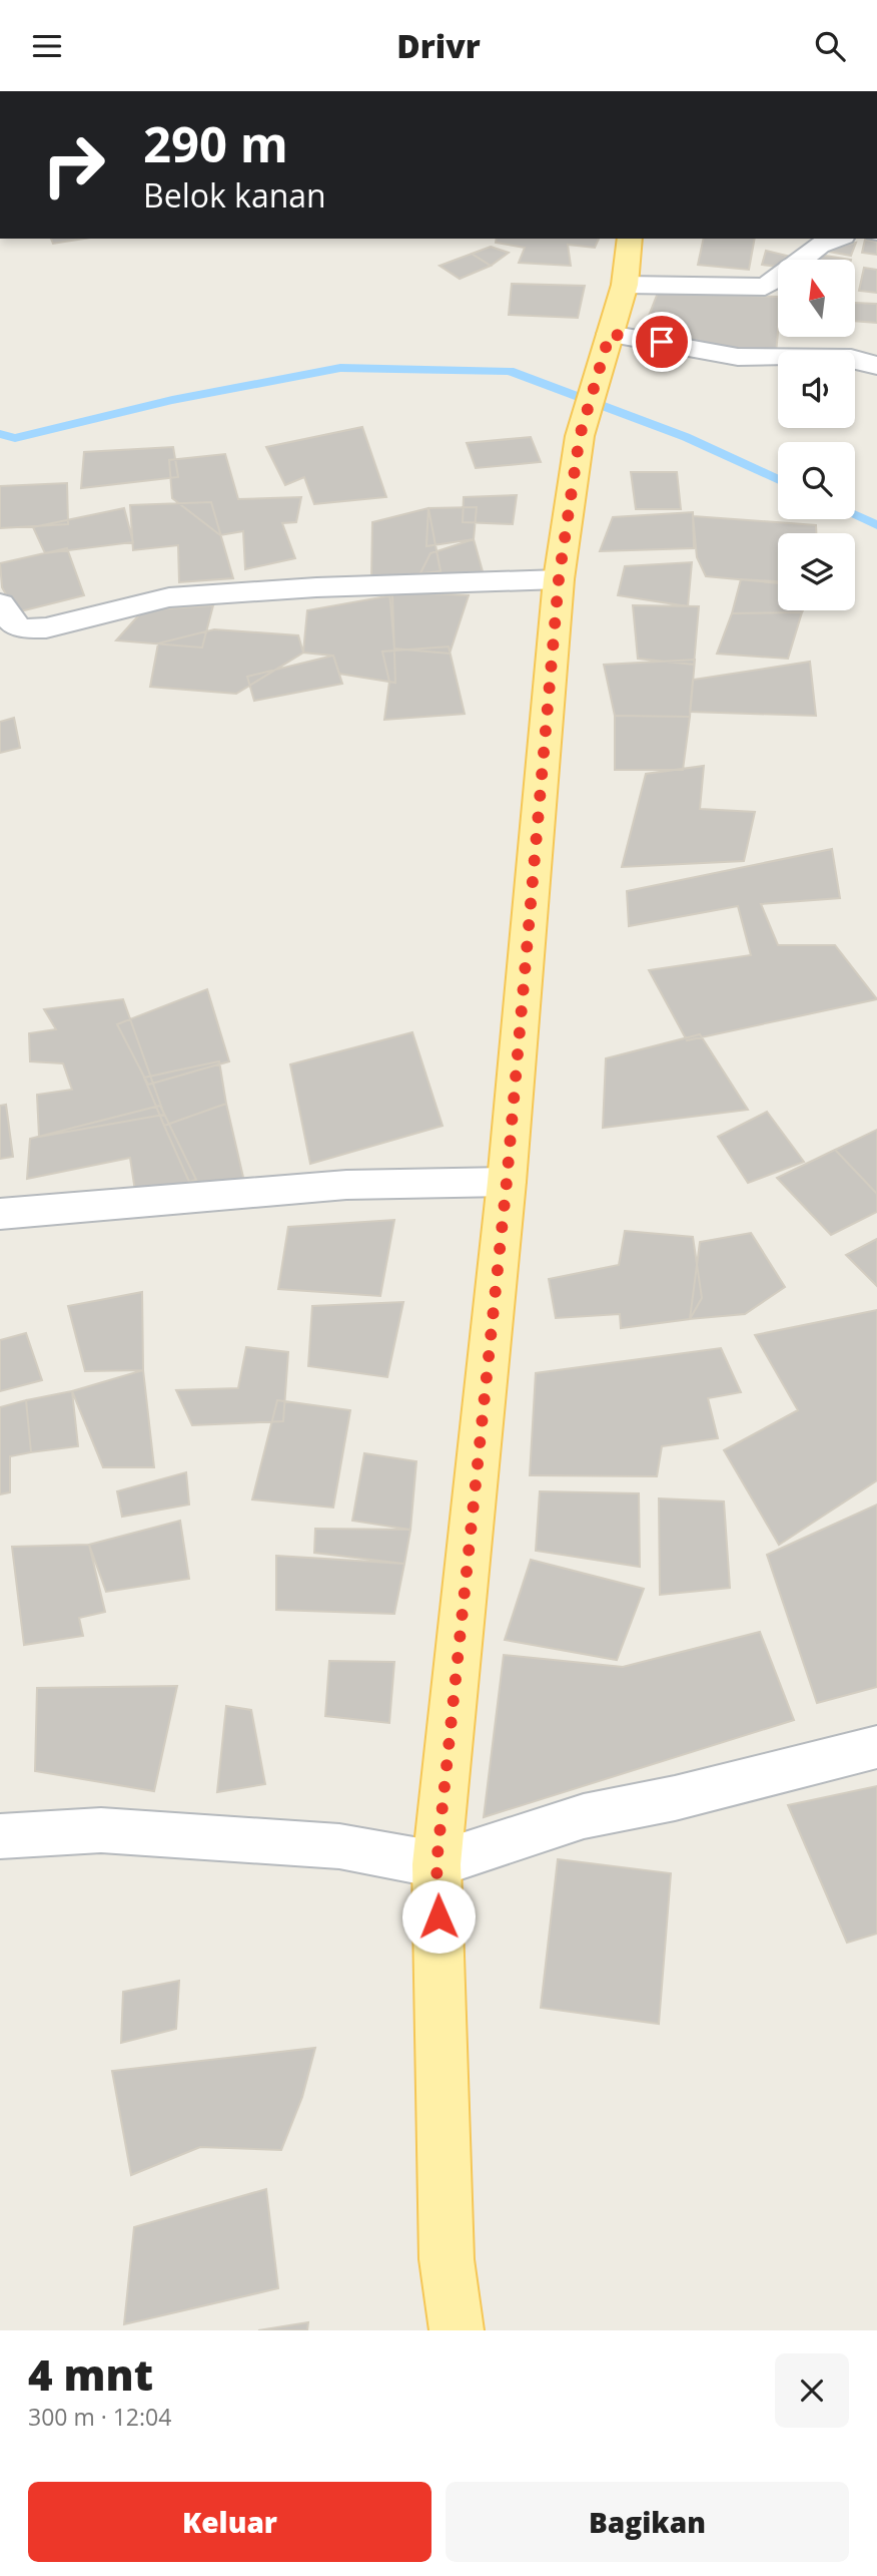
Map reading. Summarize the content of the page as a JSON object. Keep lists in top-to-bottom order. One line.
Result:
{"north":"top","page":{"header":"Drivr","turn":["290 m","Belok kanan"],"heading":["4 mnt","300 m · 12:04"],"buttons":["Keluar","Bagikan"]}}
